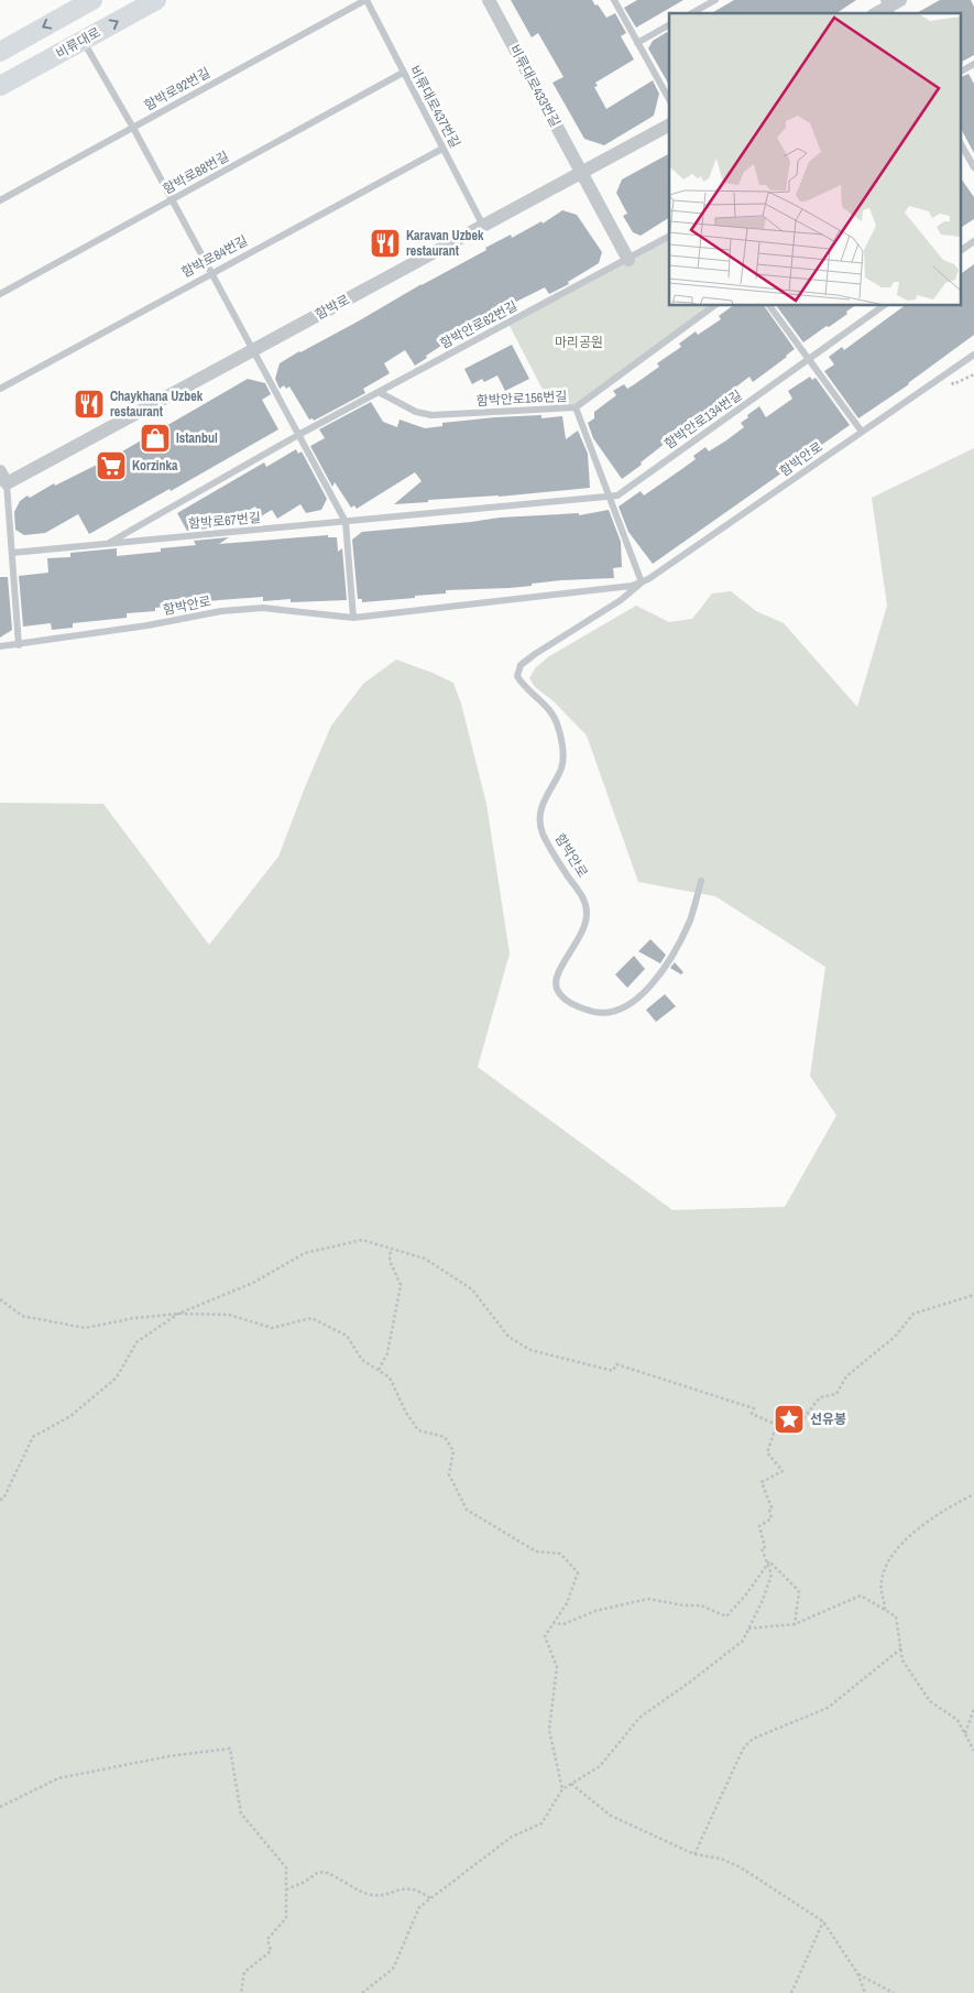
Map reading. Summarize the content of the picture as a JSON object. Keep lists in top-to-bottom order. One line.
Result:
{"streets":{"main road":["비류대로"],"street":["비류대로433번길","함박로"],"lane":["함박로92번길","비류대로437번길","함박로88번길","함박로84번길","함박안로62번길","함박안로156번길","함박안로134번길","함박안로","함박로67번길"]},"crossings":[["비류대로433번길","함박로"],["비류대로433번길","함박안로62번길"],["함박로92번길","비류대로437번길"],["비류대로437번길","함박로88번길"],["비류대로437번길","함박로84번길"],["비류대로437번길","함박로"],["함박안로62번길","함박안로156번길"],["함박안로62번길","함박로67번길"],["함박안로156번길","함박안로134번길"],["함박안로156번길","함박안로"]],"parks":["마리공원"],"places":{"restaurant":["Karavan Uzbek restaurant","Chaykhana Uzbek restaurant"],"shop":["Istanbul"],"supermarket":["Korzinka"],"place":["선유봉"]}}
